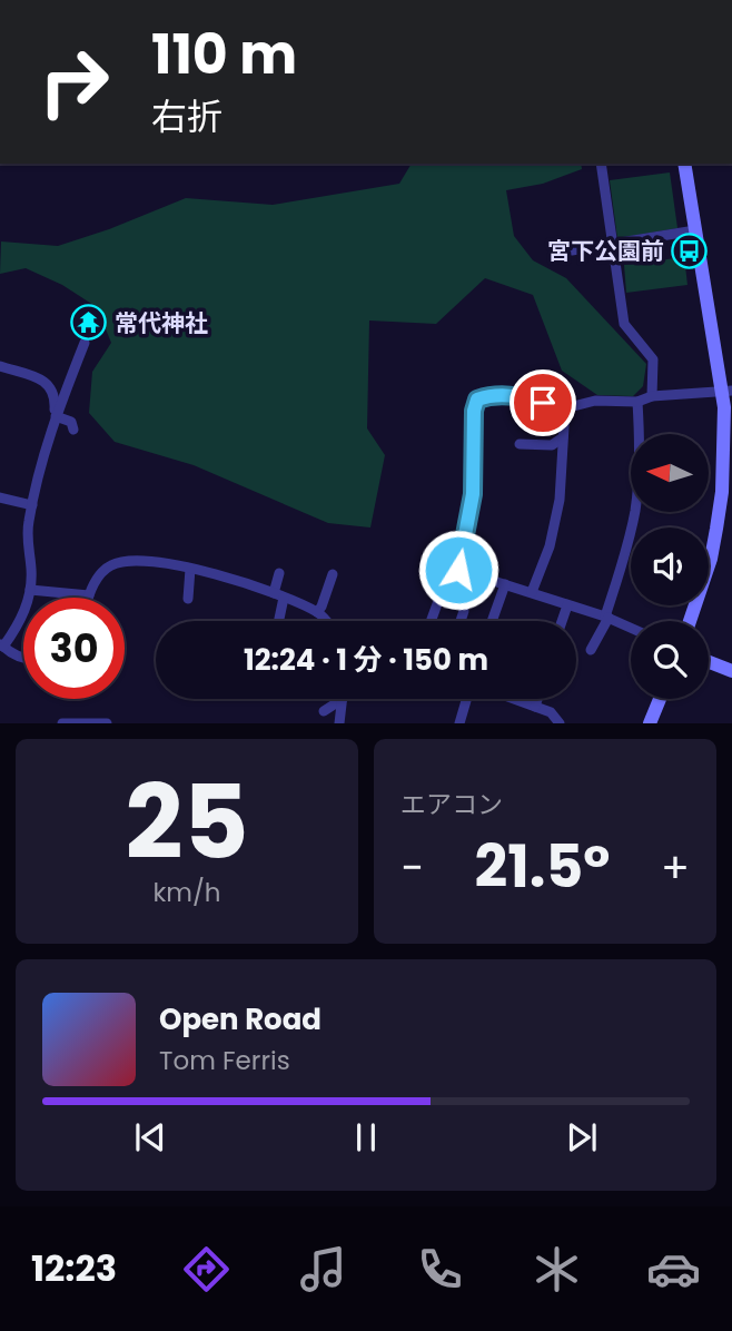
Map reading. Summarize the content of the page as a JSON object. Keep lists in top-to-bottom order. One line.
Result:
{"places":{"bus stop":["宮下公園前"],"temple":["常代神社"]},"north":"left","page":{"turn":["110 m","右折"],"limit":"30","trip":"12:24 · 1 分 · 150 m","tile":[["25","km/h"],"エアコン"],"heat":["−","21.5°","+"],"song":["Open Road","Tom Ferris"],"tabs":"12:23"}}
